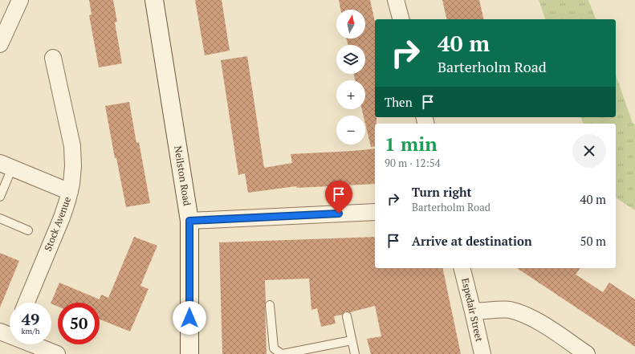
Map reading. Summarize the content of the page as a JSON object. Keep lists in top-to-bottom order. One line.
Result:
{"streets":{"main road":["Neilston Road"],"street":["Stock Avenue","Espedair Street"]},"north":"top","page":{"map_buttons":["+","−"],"turn":["40 m","Barterholm Road"],"then":"Then","heading":["1 min","90 m · 12:54"],"list":[{"name":"Turn right","note":"Barterholm Road","value":"40 m"},{"name":"Arrive at destination","value":"50 m"}],"speed":"49 km/h","limit":"50"}}
